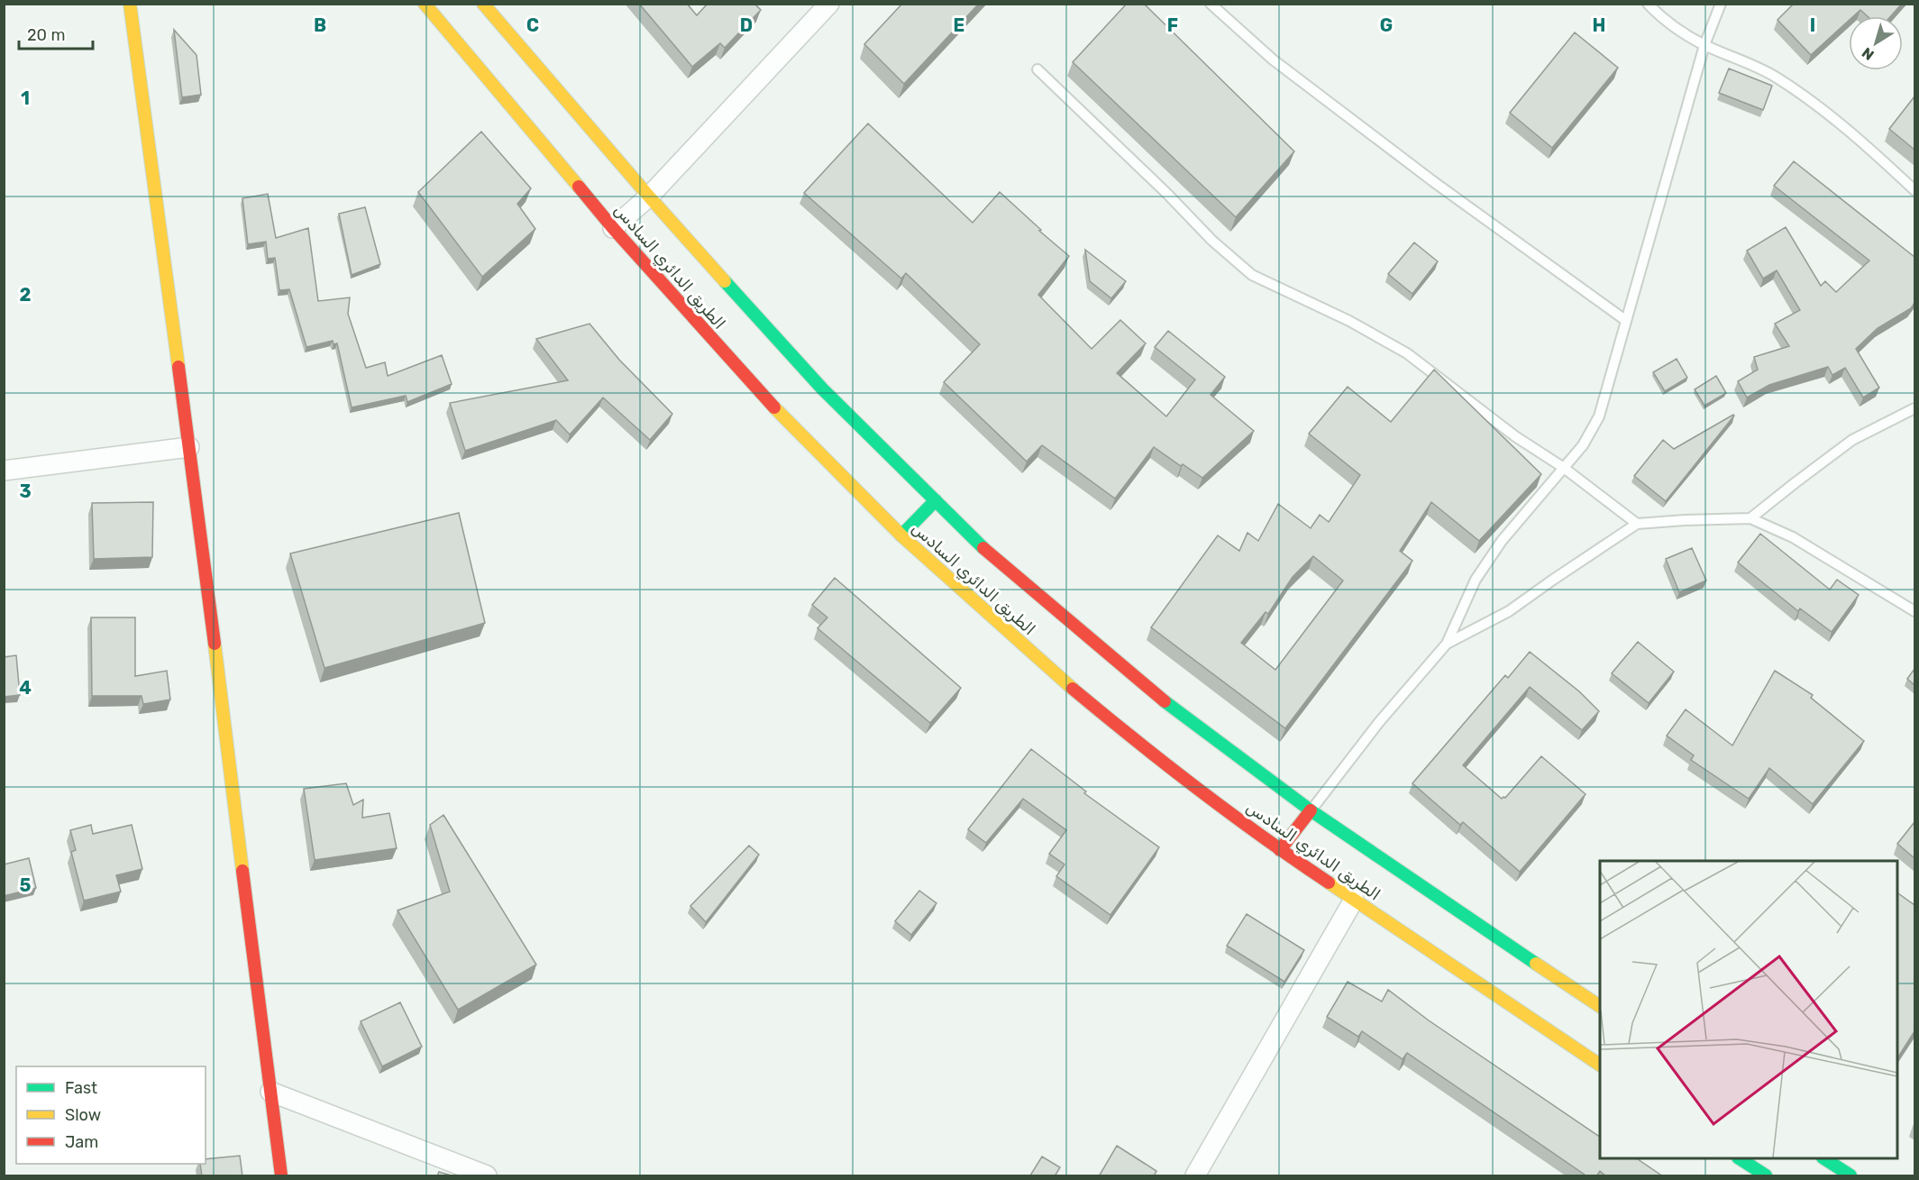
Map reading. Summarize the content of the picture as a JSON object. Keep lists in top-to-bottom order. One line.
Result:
{"streets":{"main road":["الطريق الدائري السادس"]},"legend":["Fast","Slow","Jam"],"scale_bar":"20 m","north":"bottom left","grid":{"columns":["B","C","D","E","F","G","H","I"],"rows":["1","2","3","4","5"]}}
